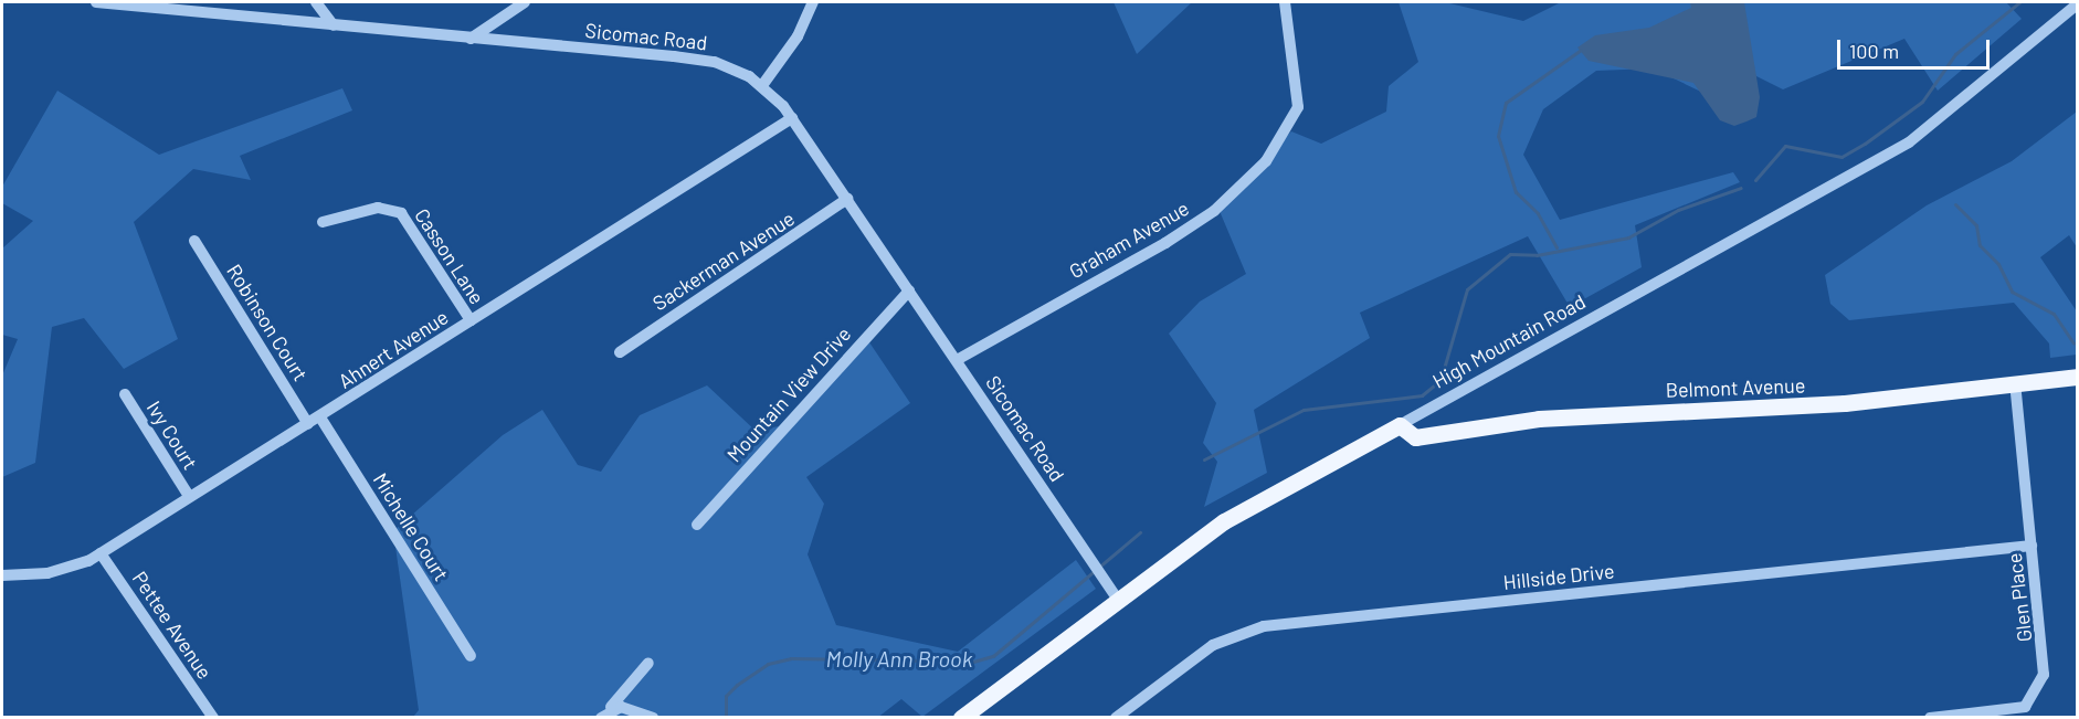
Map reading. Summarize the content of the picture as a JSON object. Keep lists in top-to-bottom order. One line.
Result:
{"streets":{"main road":["High Mountain Road","Belmont Avenue"],"street":["Sicomac Road","Graham Avenue","Casson Lane","Sackerman Avenue","Robinson Court","Ahnert Avenue","Mountain View Drive","Ivy Court","Michelle Court","Hillside Drive","Glen Place","Pettee Avenue"]},"crossings":[["Sicomac Road","Graham Avenue"],["Sicomac Road","Sackerman Avenue"],["Sicomac Road","High Mountain Road"],["Sicomac Road","Ahnert Avenue"],["Sicomac Road","Mountain View Drive"],["Casson Lane","Ahnert Avenue"],["Robinson Court","Ahnert Avenue"],["High Mountain Road","Belmont Avenue"],["Ahnert Avenue","Ivy Court"],["Ahnert Avenue","Michelle Court"],["Ahnert Avenue","Pettee Avenue"],["Belmont Avenue","Glen Place"],["Hillside Drive","Glen Place"]],"water":["Molly Ann Brook"],"scale_bar":"100 m"}
